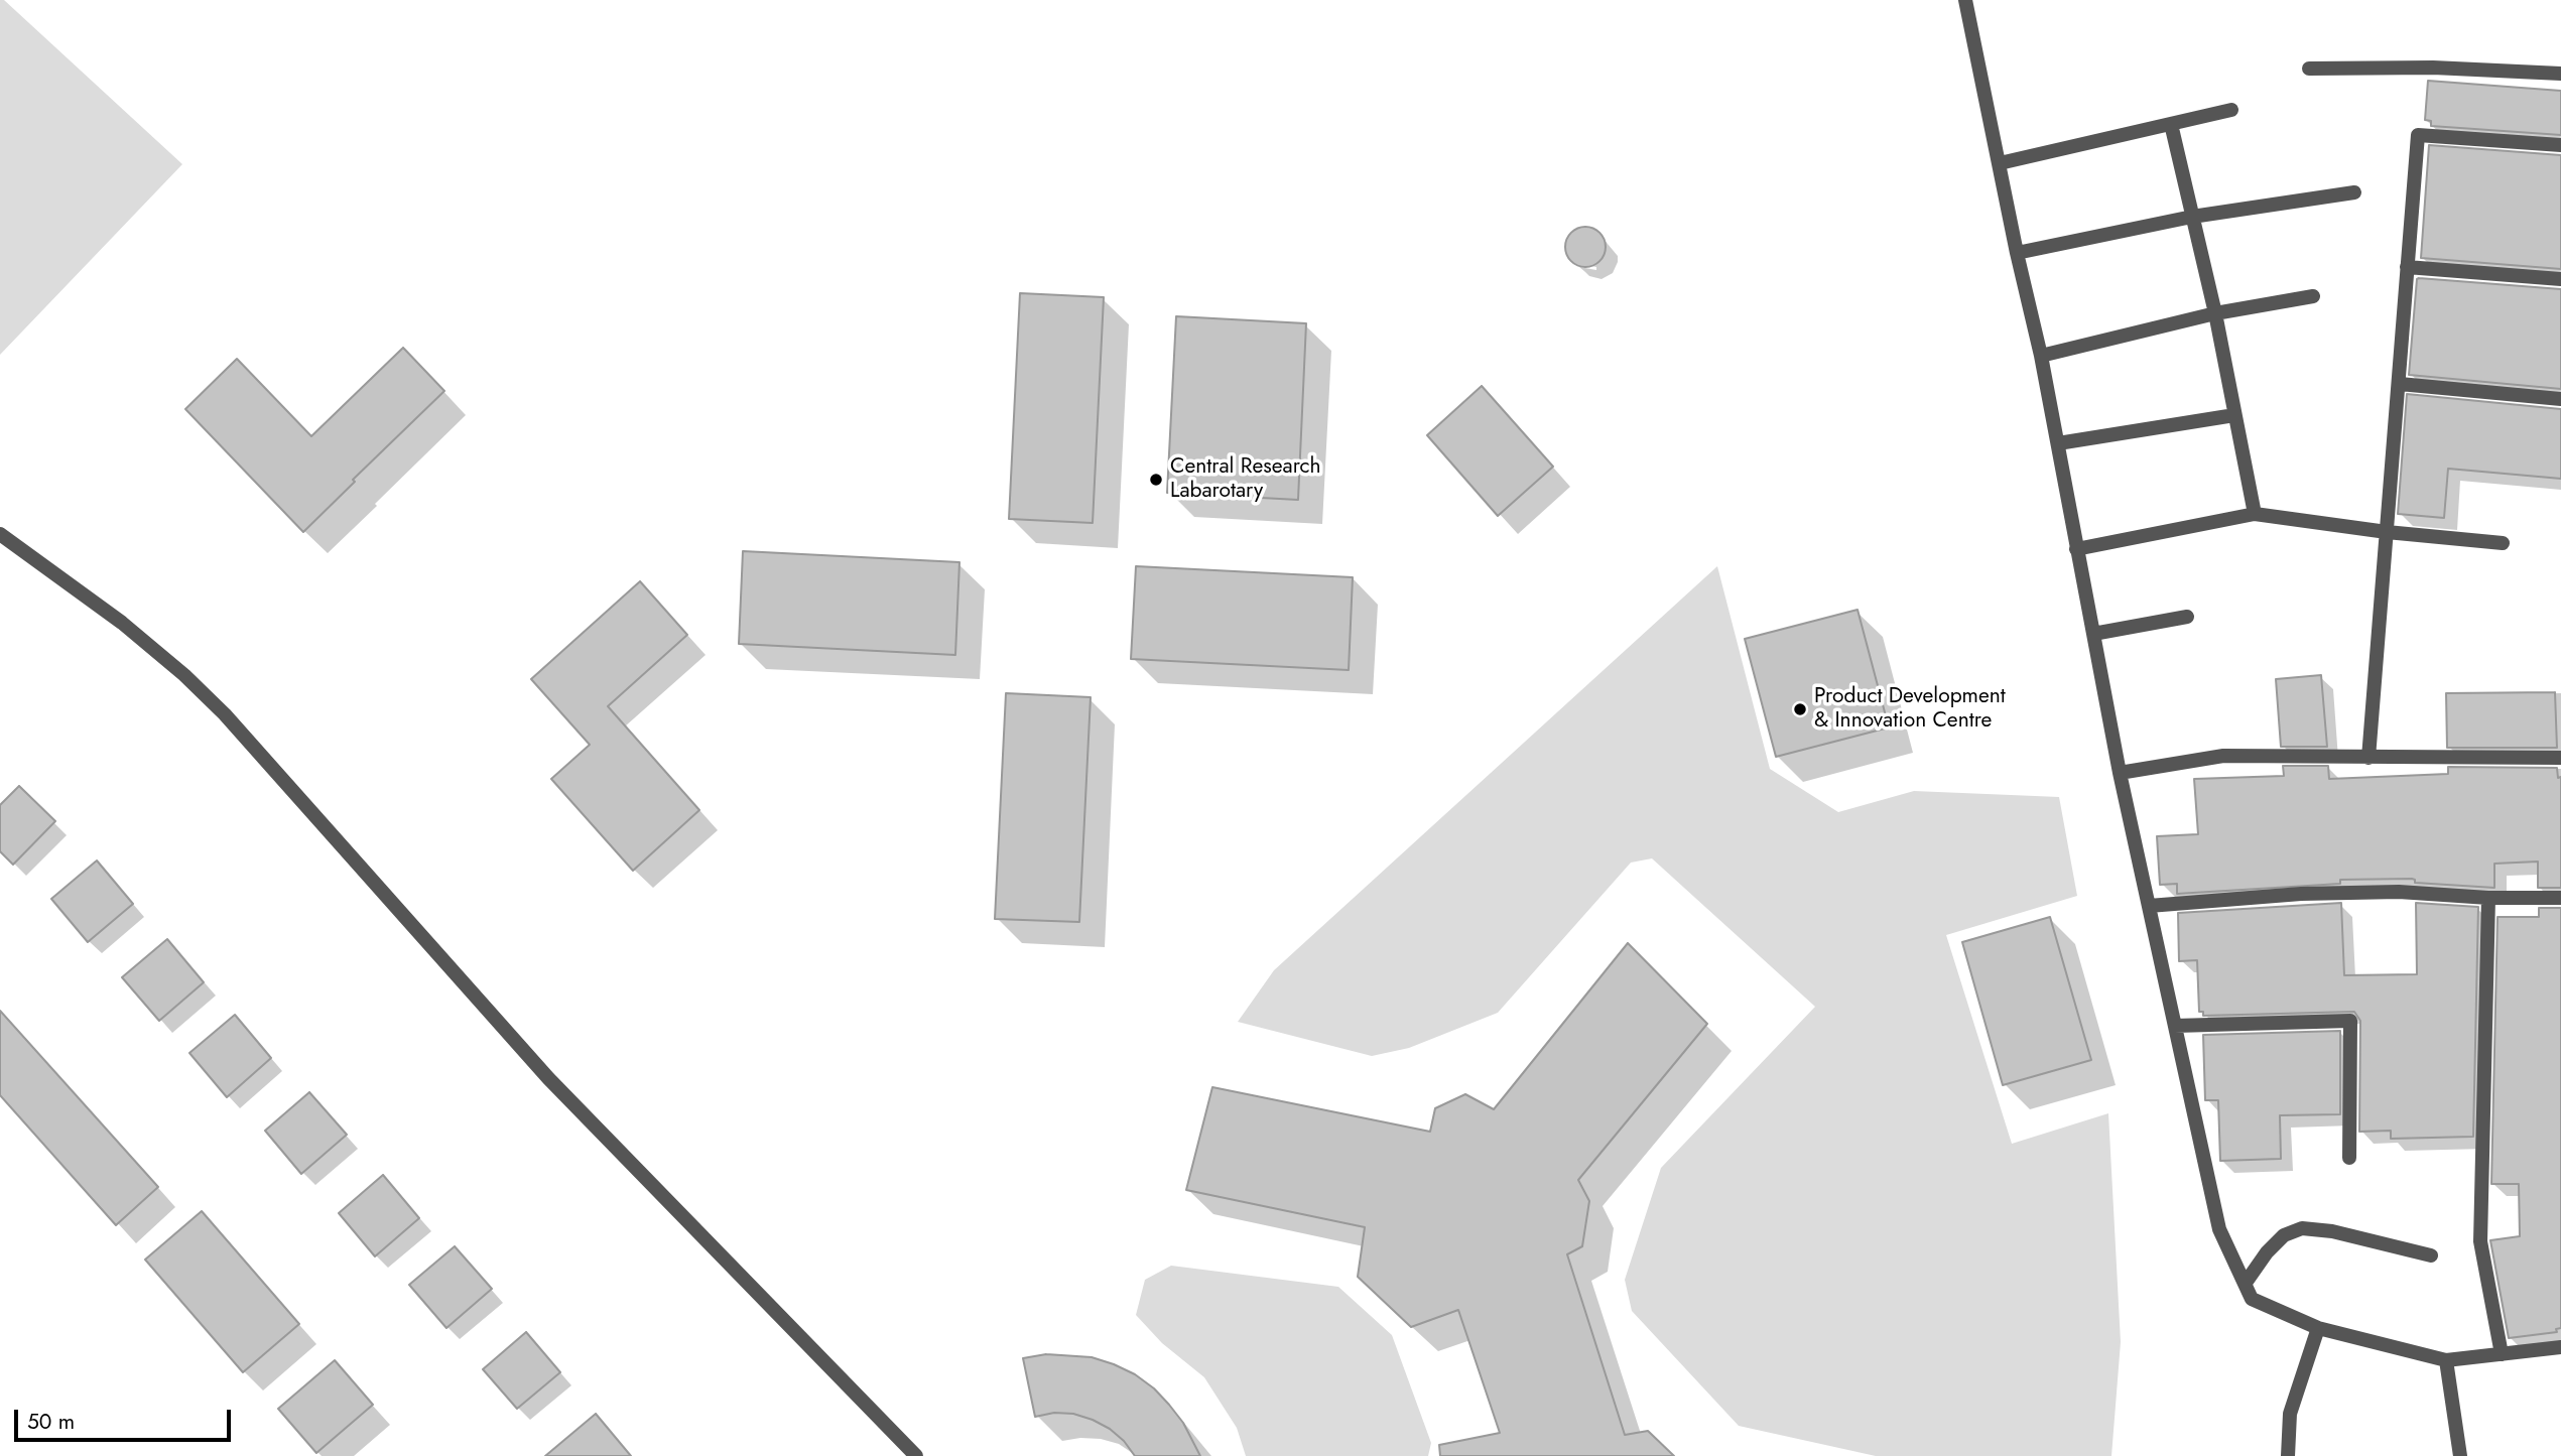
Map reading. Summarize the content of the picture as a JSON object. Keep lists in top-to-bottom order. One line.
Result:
{"places":["Central Research Labarotary","Product Development & Innovation Centre"],"scale_bar":"50 m"}
